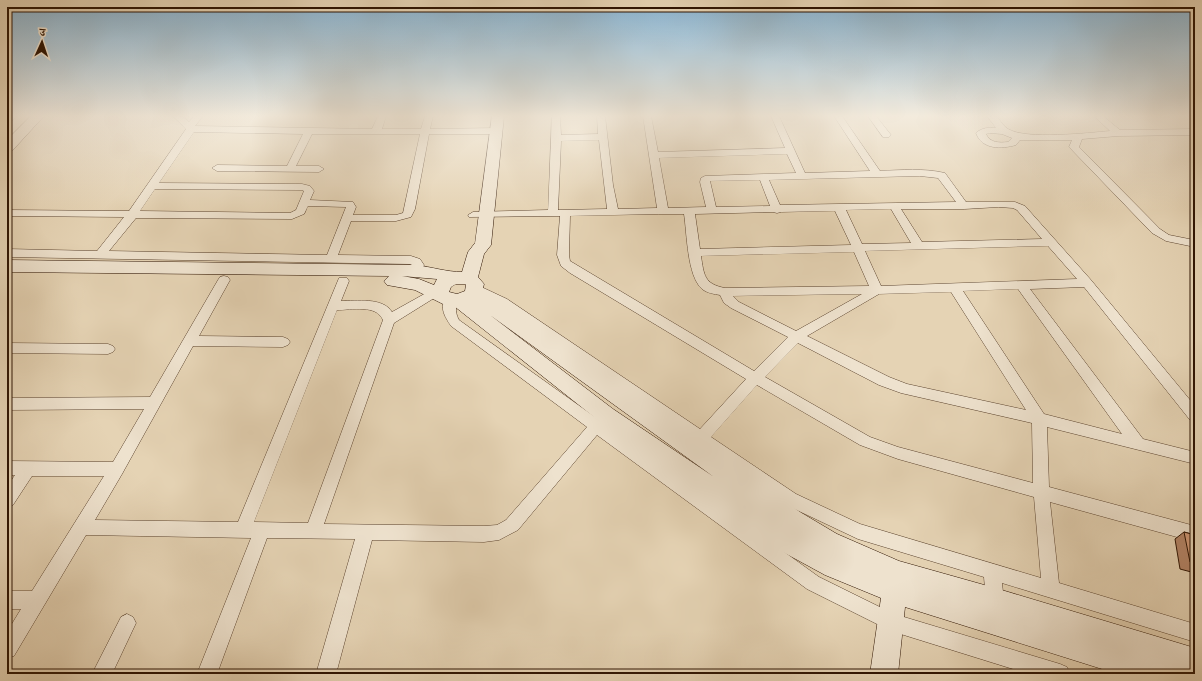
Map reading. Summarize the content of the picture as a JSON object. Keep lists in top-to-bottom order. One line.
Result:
{"north":"top"}
